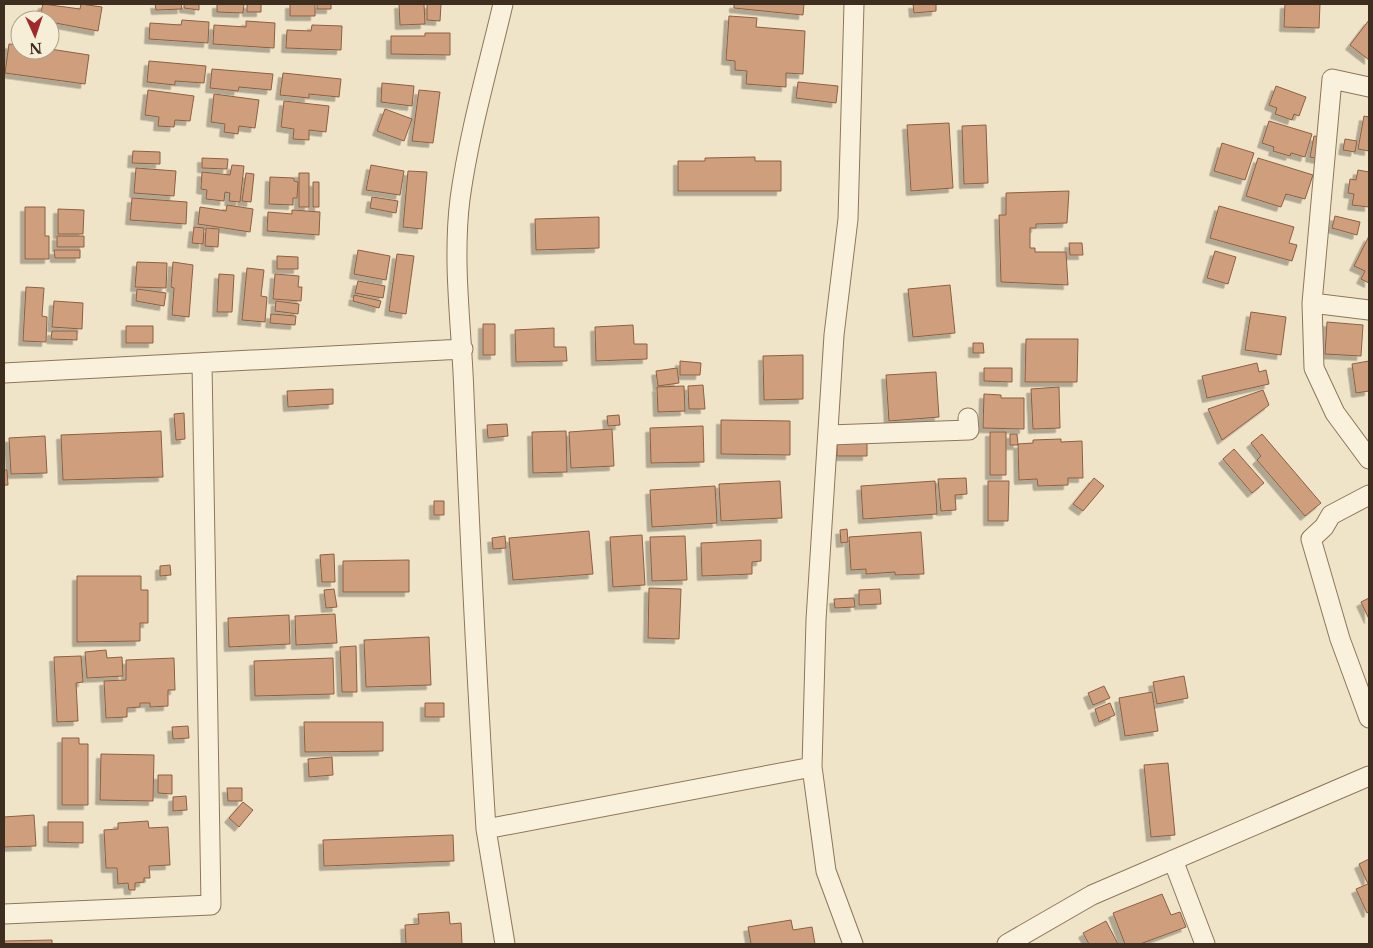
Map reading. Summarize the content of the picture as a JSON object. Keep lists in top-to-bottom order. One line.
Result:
{"north":"bottom"}
